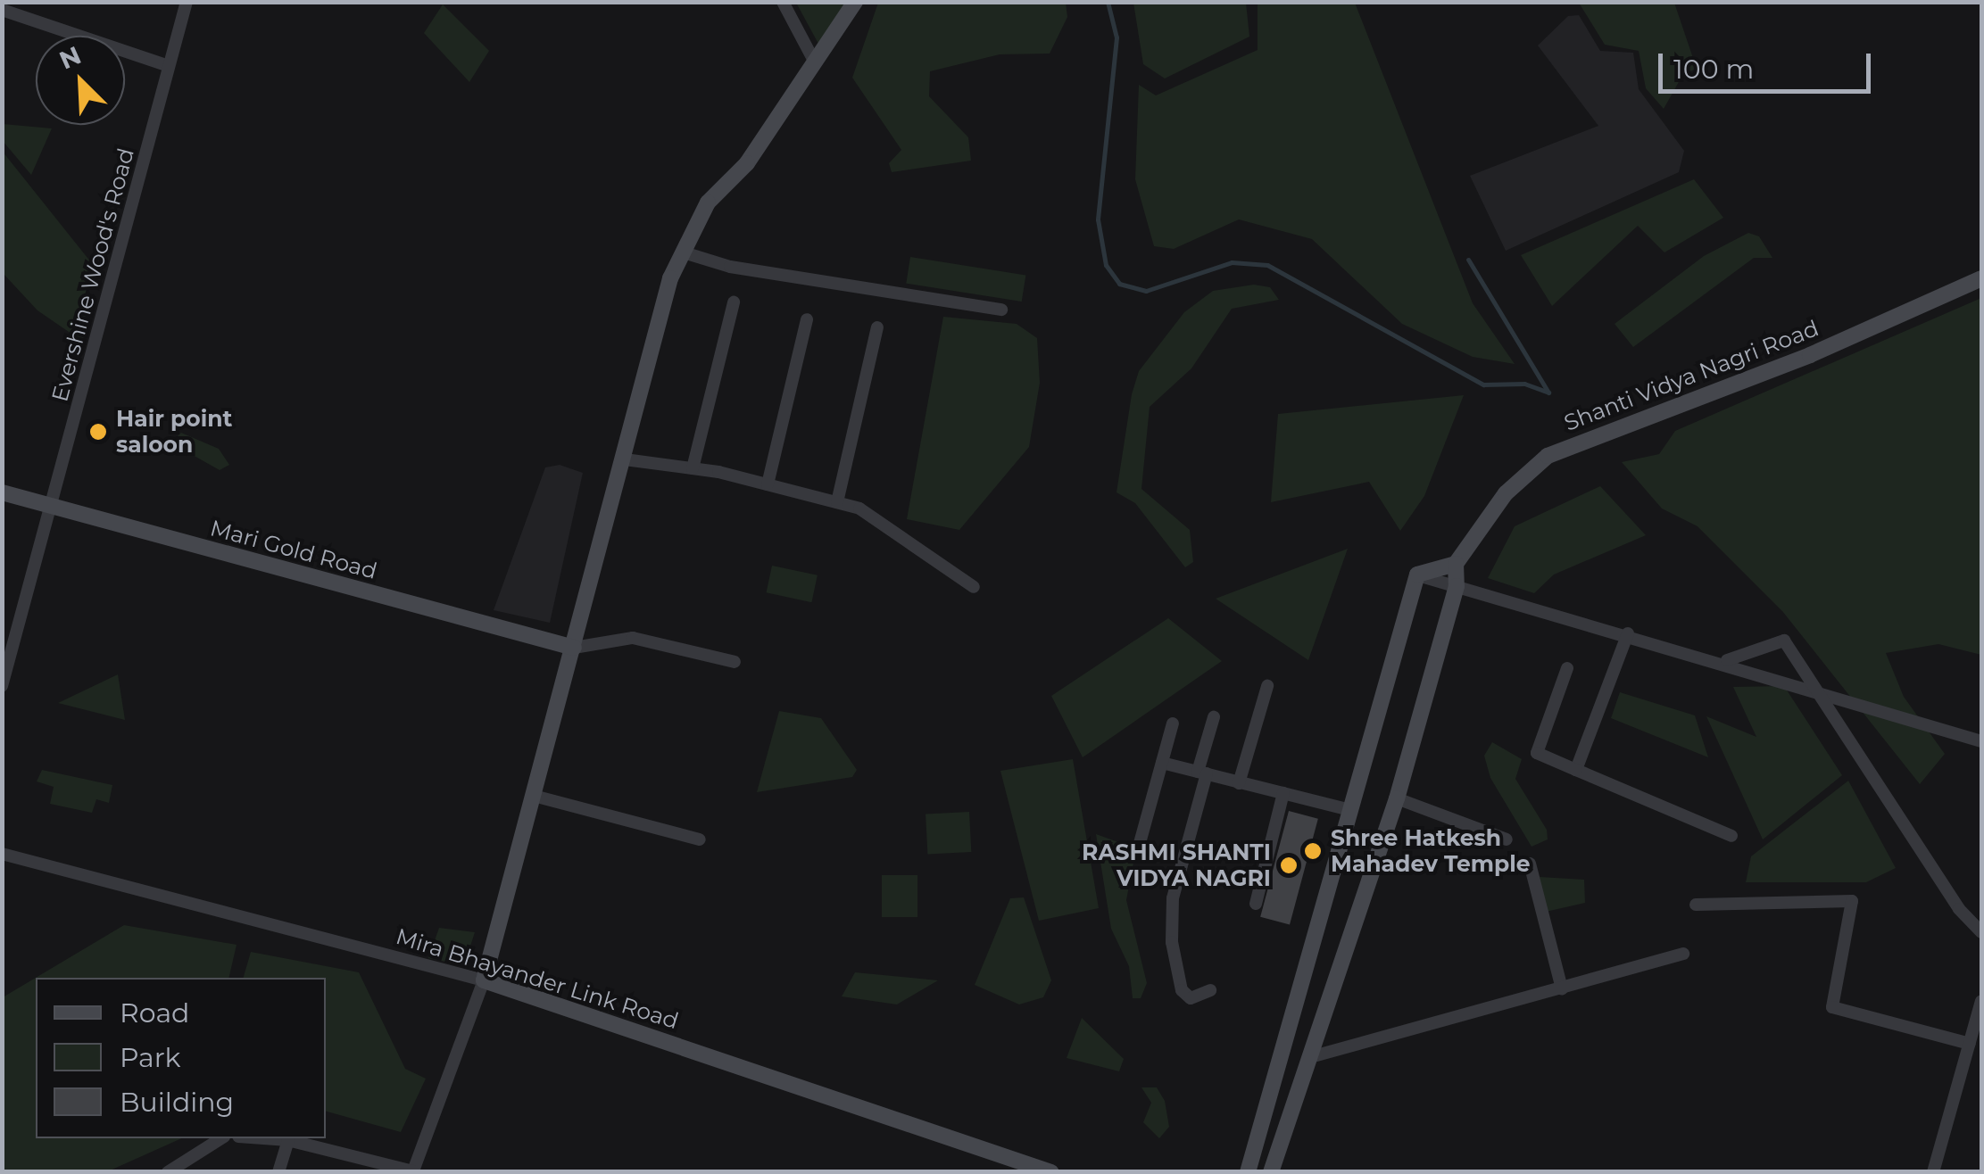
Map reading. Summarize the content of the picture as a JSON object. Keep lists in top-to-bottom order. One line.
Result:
{"streets":{"street":["Evershine Wood's Road","Shanti Vidya Nagri Road","Mari Gold Road","Mira Bhayander Link Road"]},"crossings":[["Evershine Wood's Road","Mari Gold Road"]],"places":["Hair point saloon","Shree Hatkesh Mahadev Temple","RASHMI SHANTI VIDYA NAGRI"],"legend":["Road","Park","Building"],"scale_bar":"100 m","north":"top left"}
